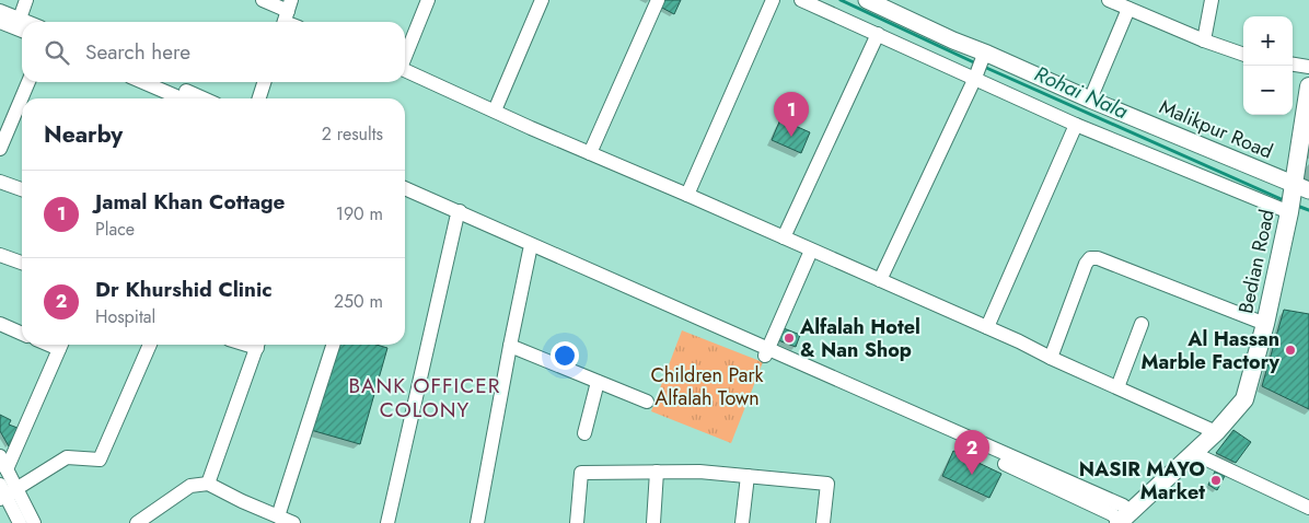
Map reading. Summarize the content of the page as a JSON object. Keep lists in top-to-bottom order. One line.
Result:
{"streets":{"main road":["Bedian Road"],"street":["Malikpur Road"]},"crossings":[["Malikpur Road","Bedian Road"]],"districts":["BANK OFFICER COLONY"],"water":["Rohai Nala"],"parks":["Children Park Alfalah Town"],"places":["Alfalah Hotel & Nan Shop","Al Hassan Marble Factory","NASIR MAYO Market"],"page":{"map_buttons":["+","−"],"search":"Search here","pins":["1","2"],"heading":["Nearby","2 results"],"list":[{"mark":"1","name":"Jamal Khan Cottage","note":"Place","value":"190 m"},{"mark":"2","name":"Dr Khurshid Clinic","note":"Hospital","value":"250 m"}]}}
